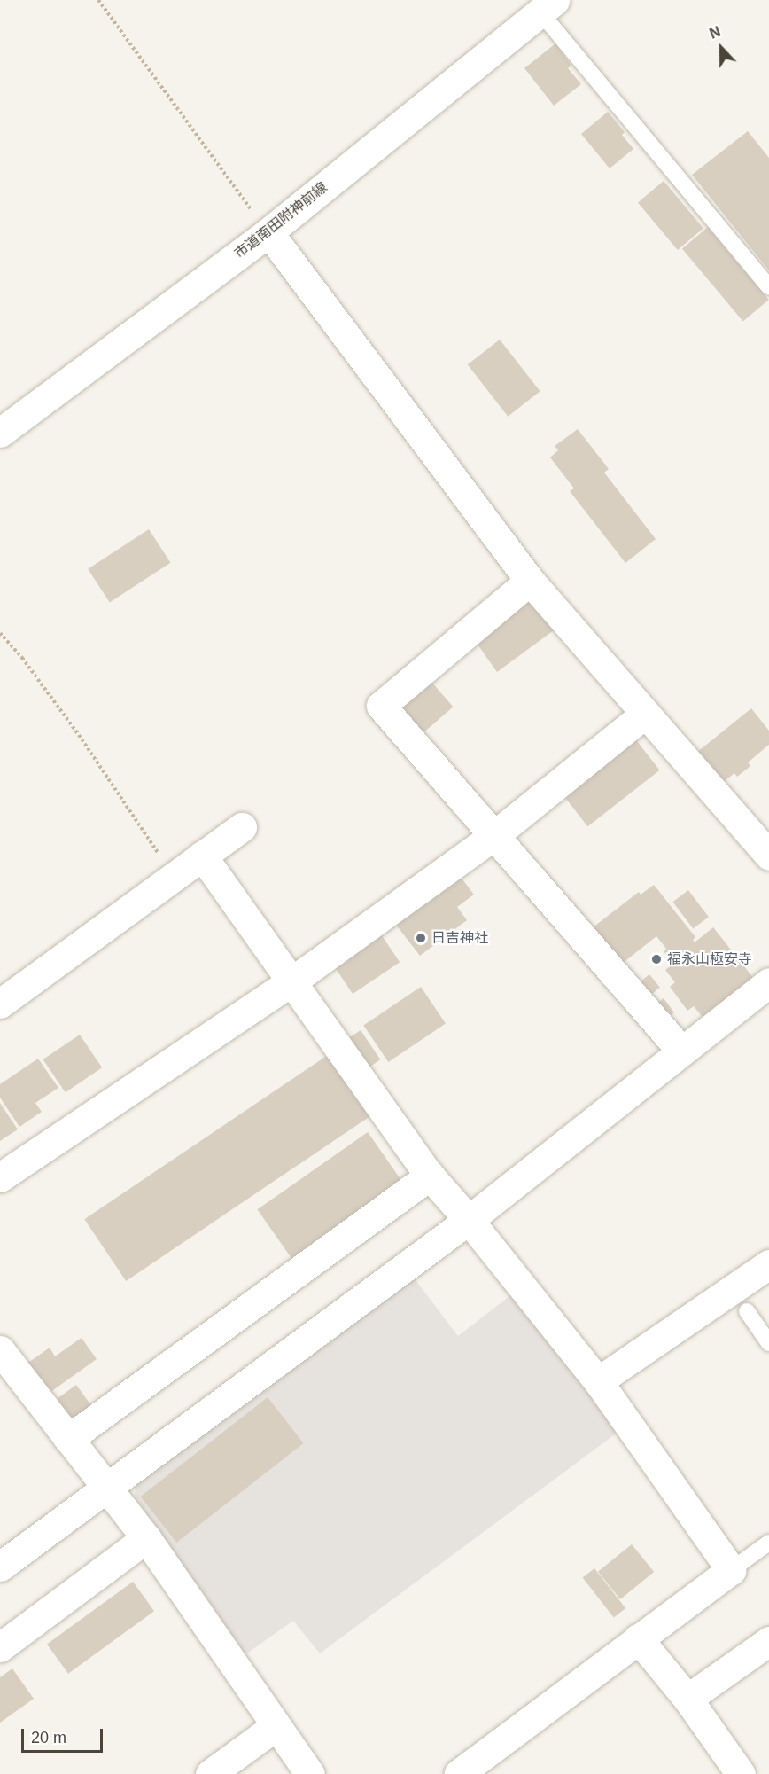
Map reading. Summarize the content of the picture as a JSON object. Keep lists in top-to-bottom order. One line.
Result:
{"streets":{"street":["市道南田附神前線"]},"places":["日吉神社","福永山極安寺"],"scale_bar":"20 m","north":"top"}
